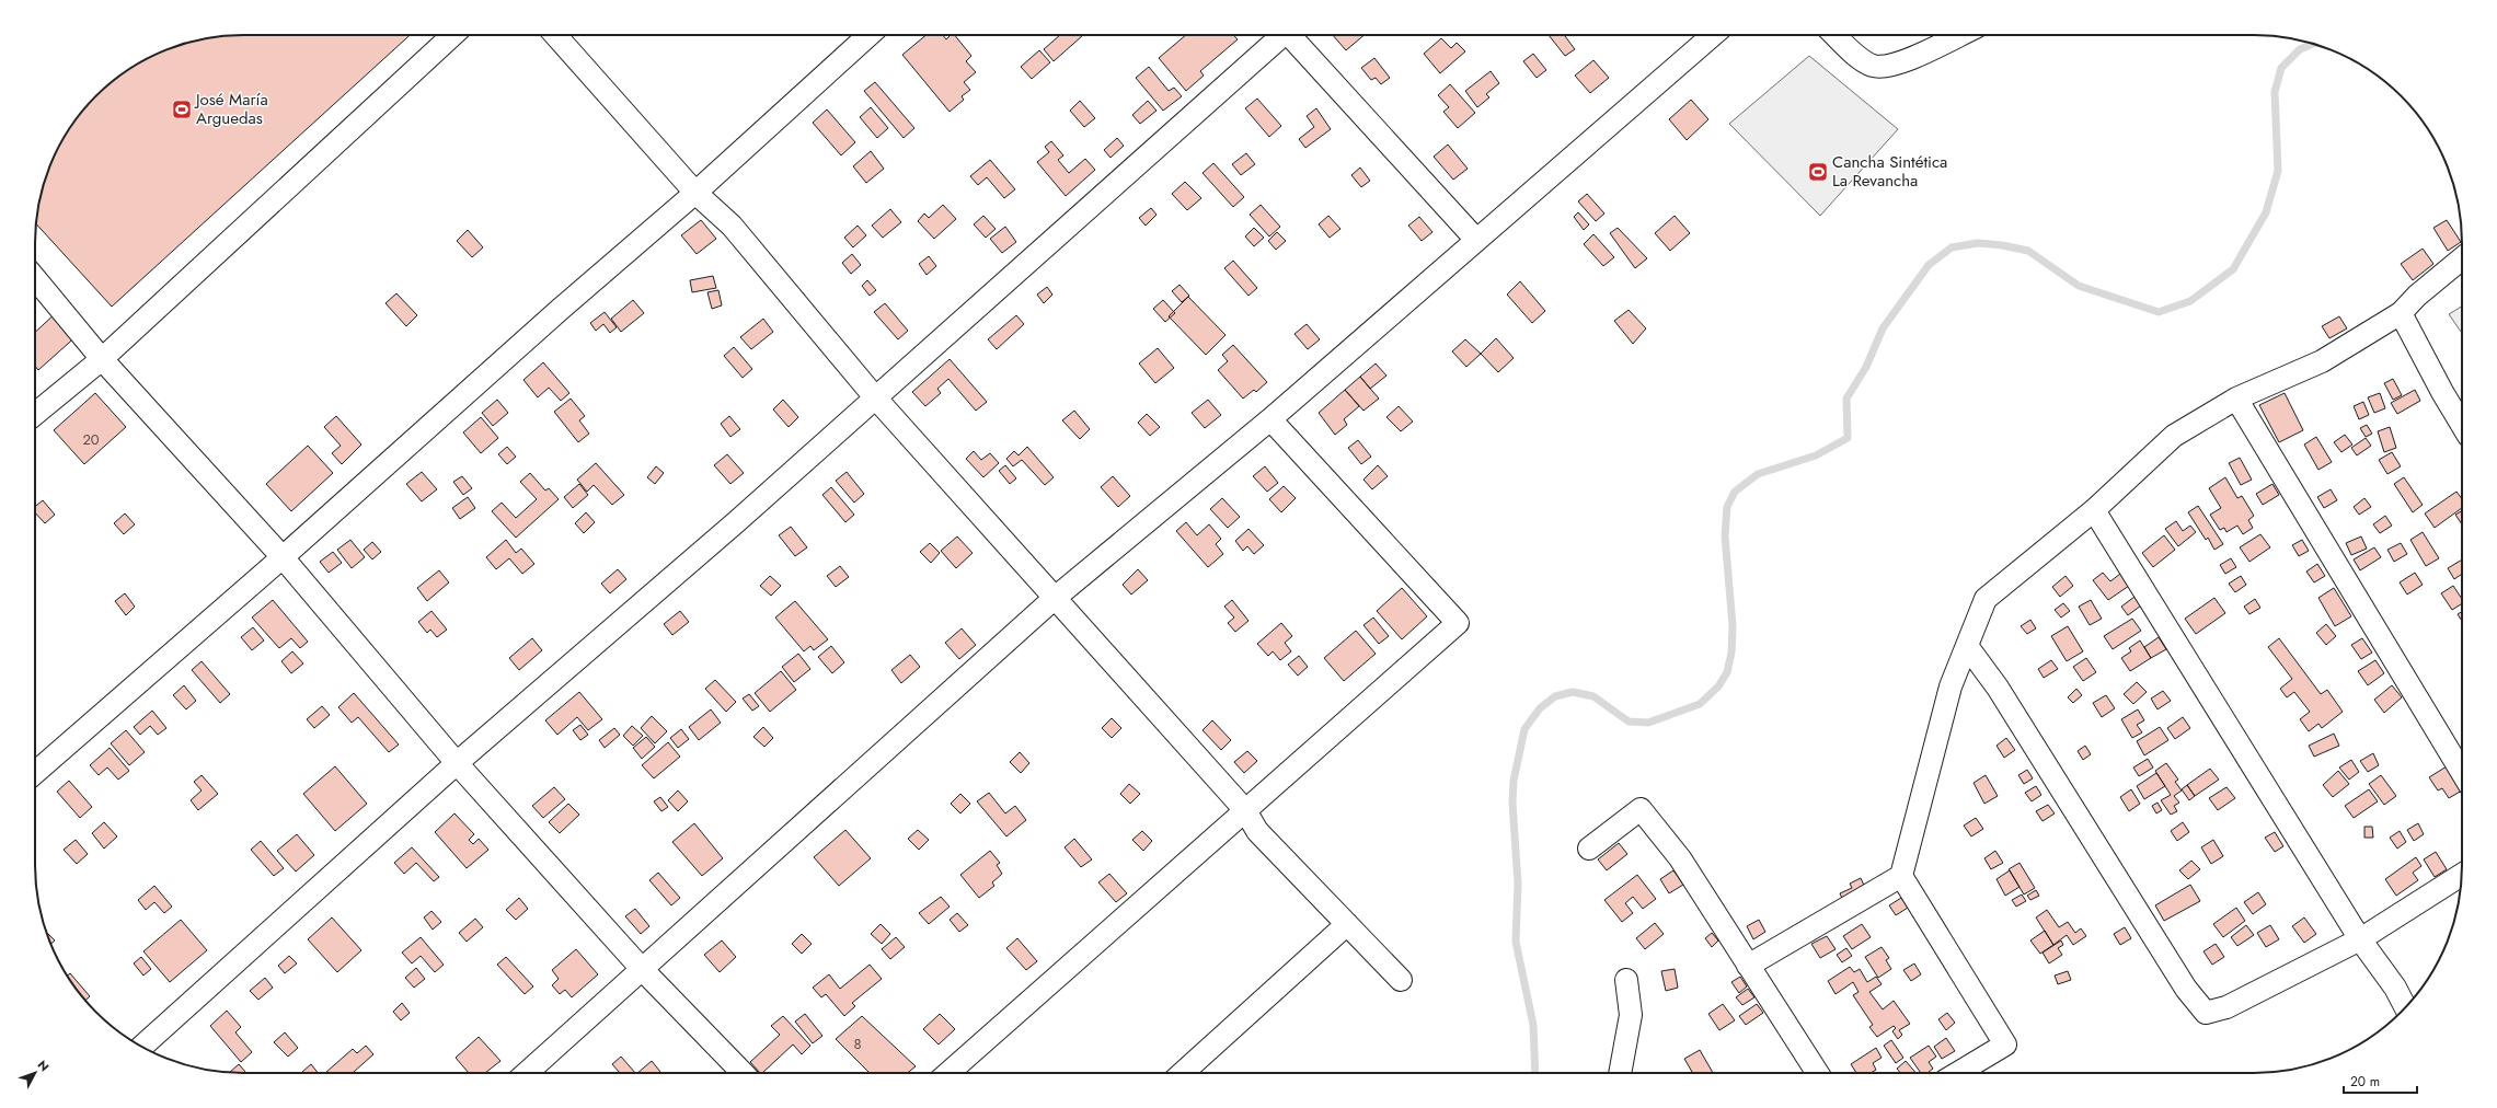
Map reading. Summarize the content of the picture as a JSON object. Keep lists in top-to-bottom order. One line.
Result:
{"places":{"sports":["José María Arguedas","Cancha Sintética La Revancha"]},"house_numbers":["20","8"],"scale_bar":"20 m","north":"top right"}
